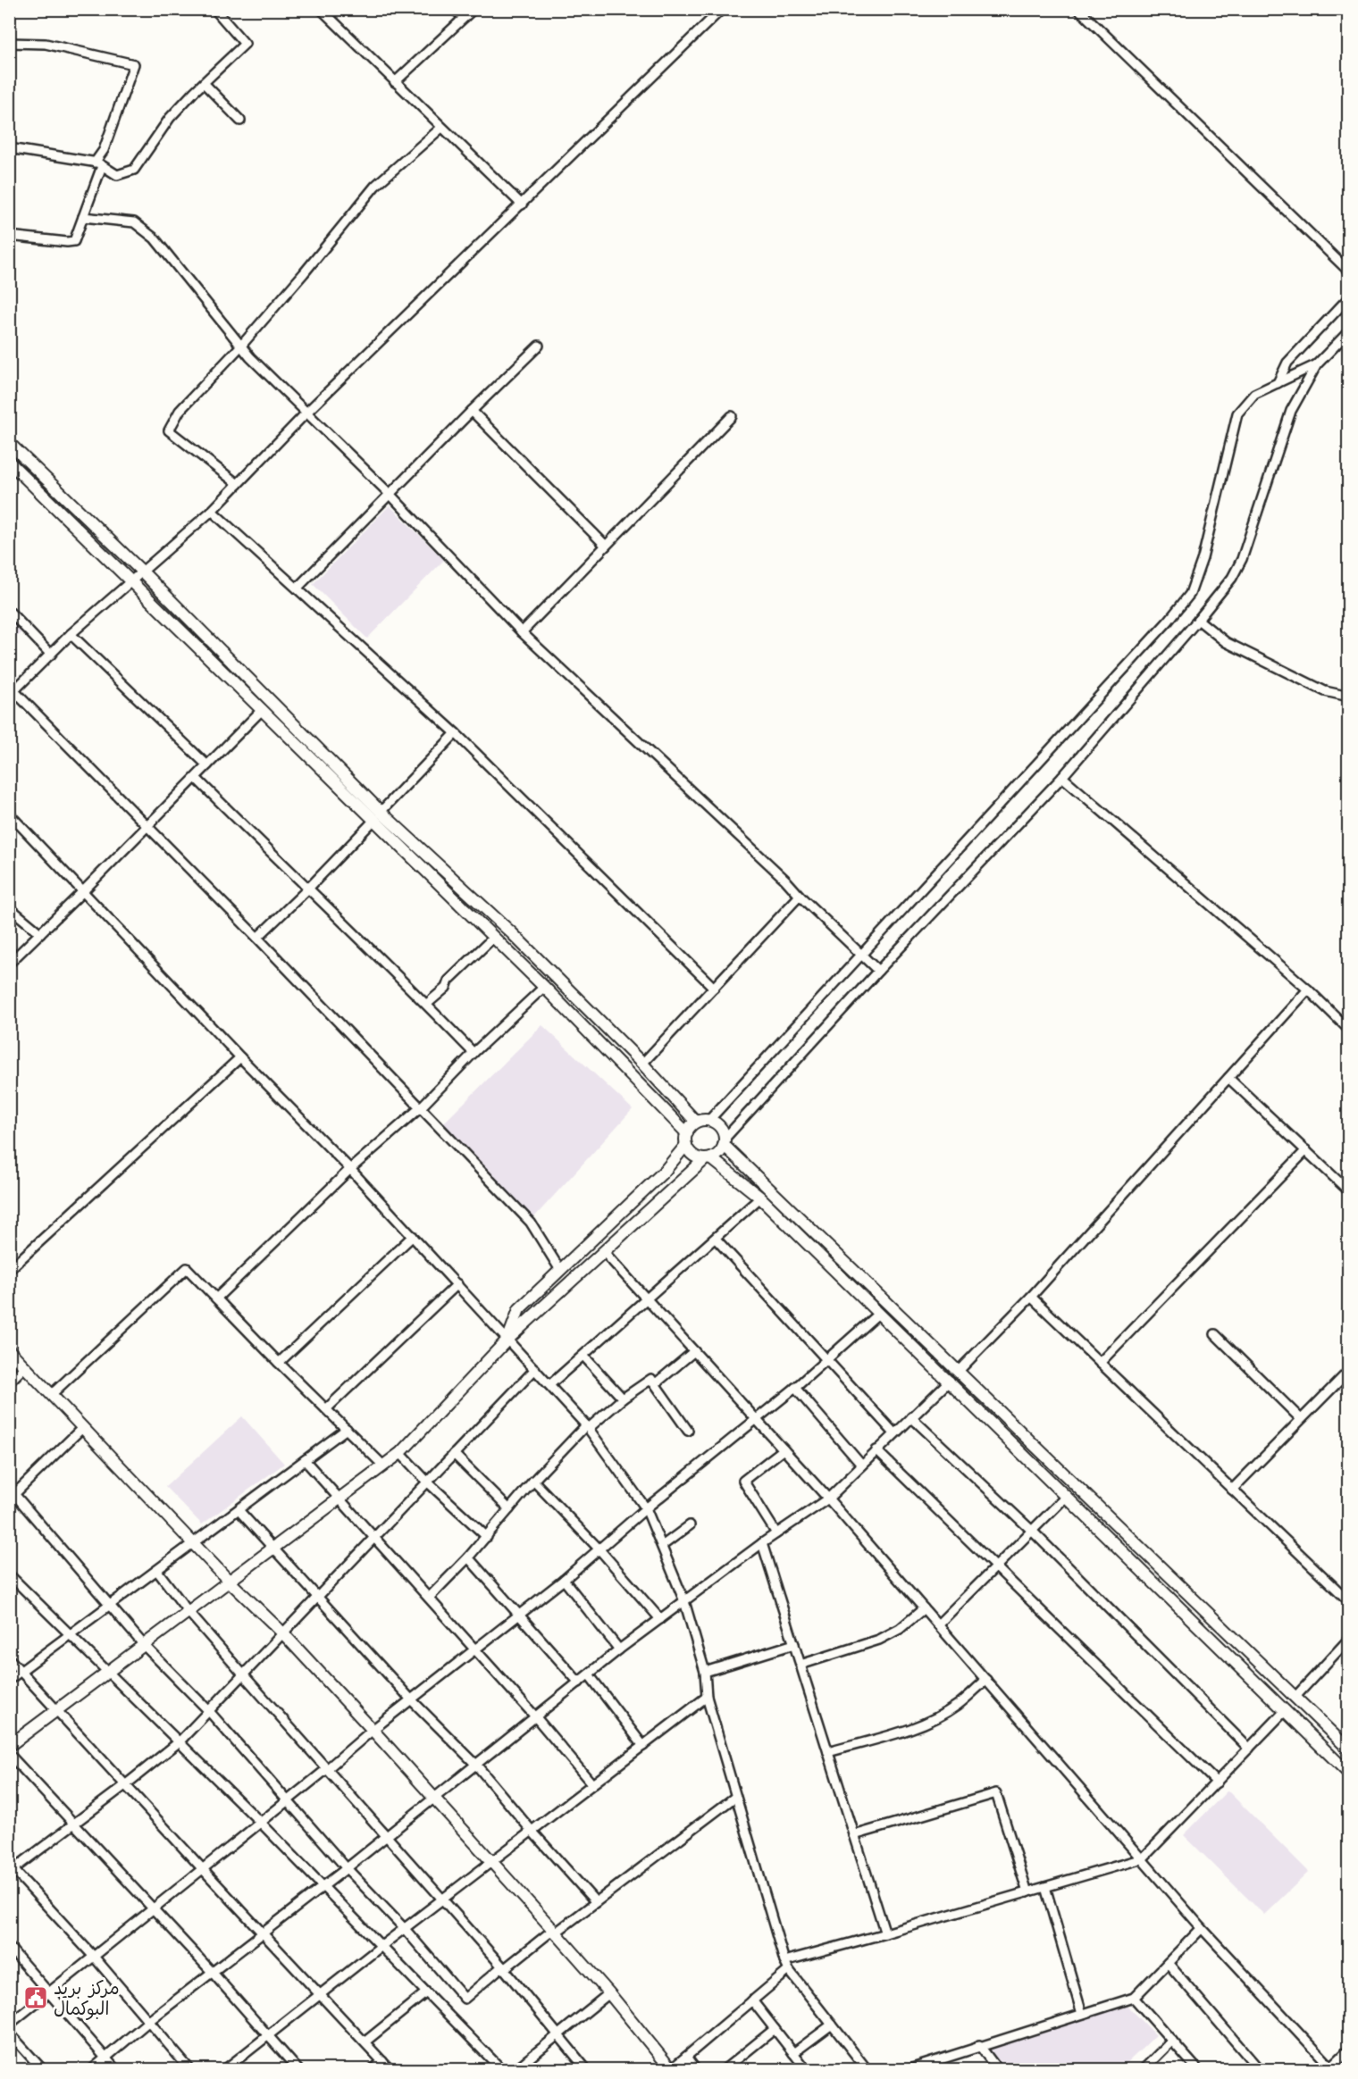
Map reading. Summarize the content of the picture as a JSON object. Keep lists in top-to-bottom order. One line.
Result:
{"places":{"public building":["مركز بريد البوكمال"]}}
